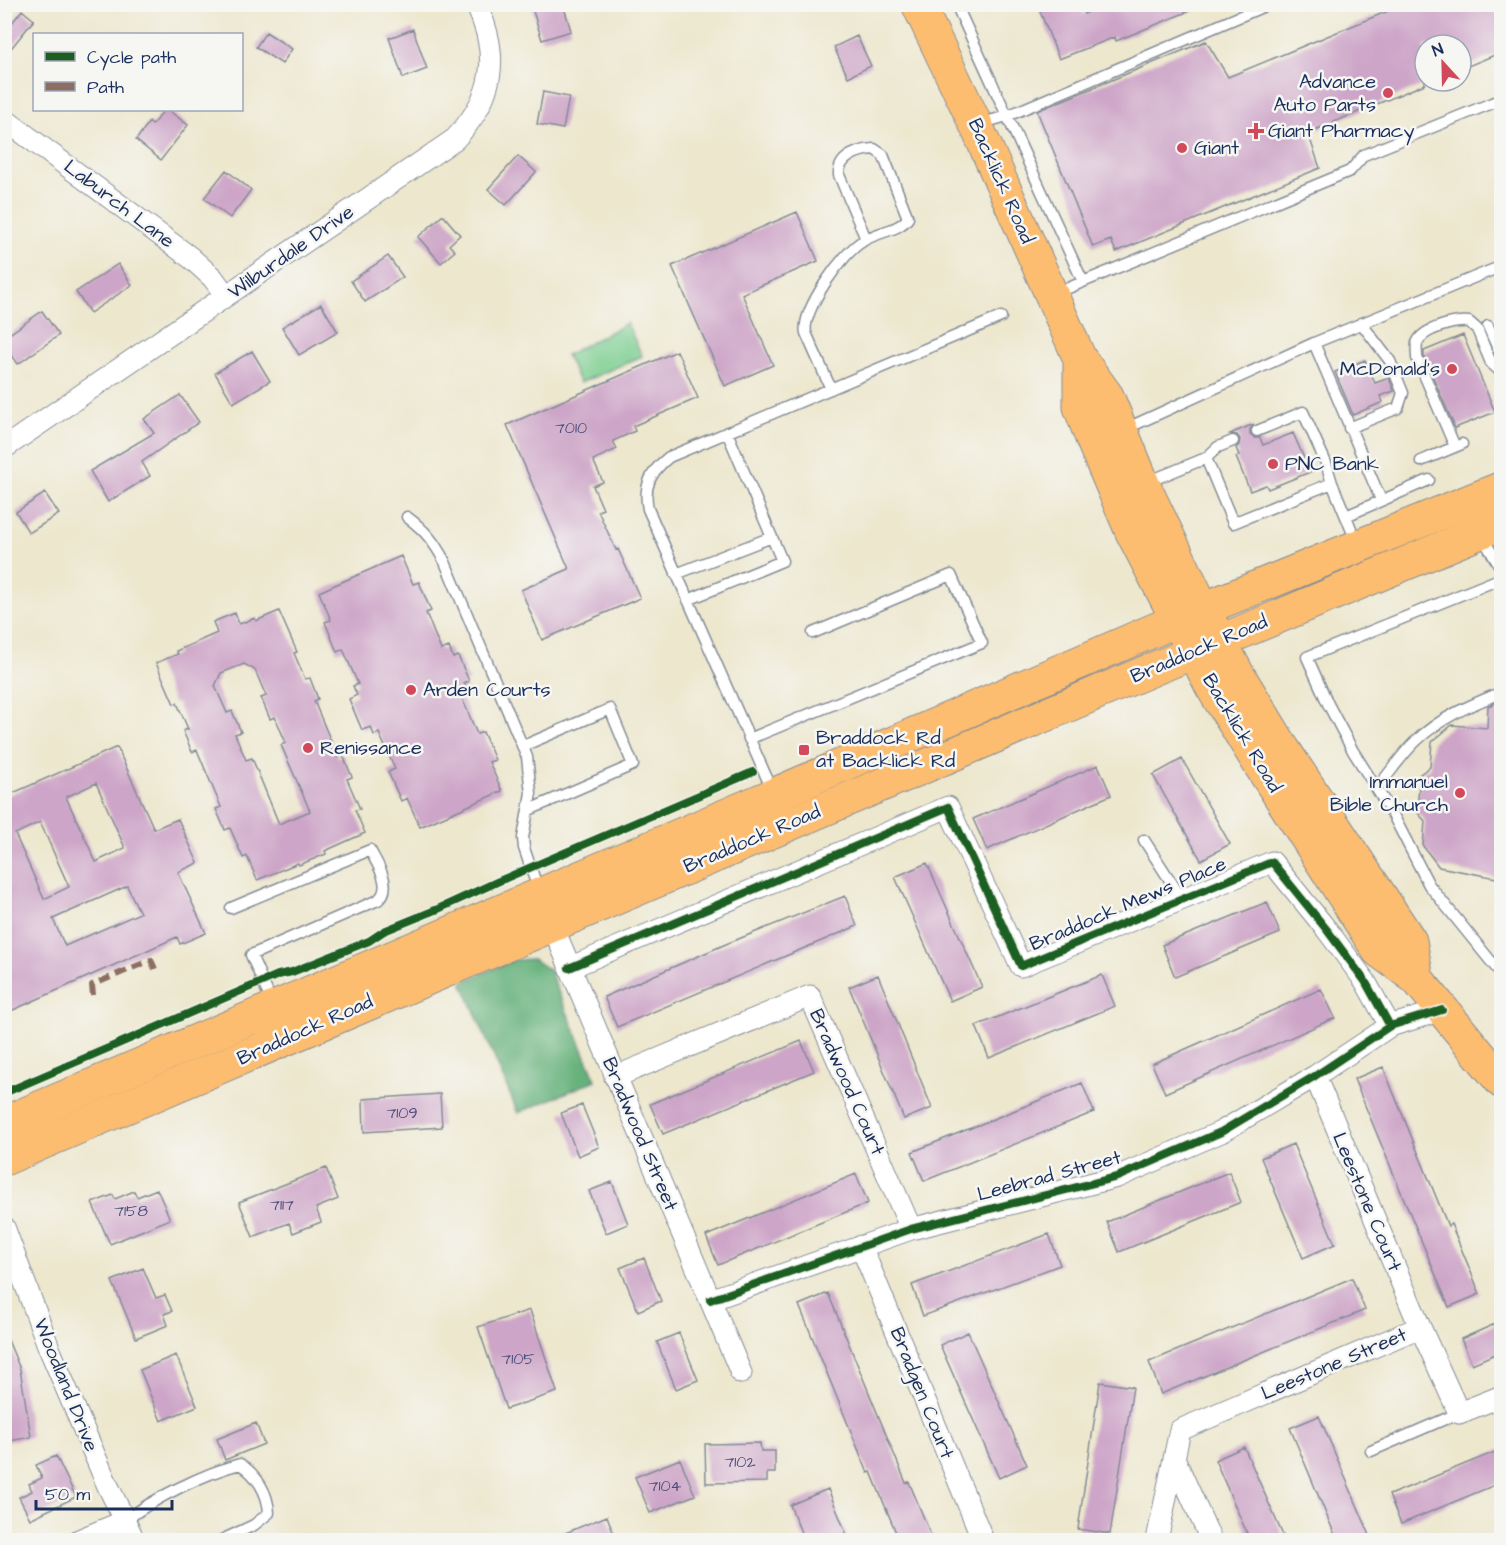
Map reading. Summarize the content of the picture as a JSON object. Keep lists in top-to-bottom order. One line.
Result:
{"streets":{"main road":["Backlick Road","Braddock Road"],"street":["Laburch Lane","Wilburdale Drive","Braddock Mews Place","Bradwood Court","Bradwood Street","Leebrad Street","Leestone Court","Leestone Street","Woodland Drive","Bradgen Court"]},"crossings":[["Backlick Road","Braddock Road"],["Backlick Road","Leebrad Street"],["Laburch Lane","Wilburdale Drive"],["Braddock Road","Bradwood Street"],["Braddock Mews Place","Bradwood Street"],["Braddock Mews Place","Leebrad Street"],["Bradwood Court","Bradwood Street"],["Bradwood Court","Leebrad Street"],["Bradwood Street","Leebrad Street"],["Leebrad Street","Leestone Court"],["Leebrad Street","Bradgen Court"],["Leestone Court","Leestone Street"]],"places":{"other":["Advance Auto Parts","Giant","McDonald's","PNC Bank","Arden Courts","Renissance","Immanuel Bible Church"],"health":["Giant Pharmacy"],"transit":["Braddock Rd at Backlick Rd"]},"house_numbers":["7010","7109","7117","7158","7105","7102","7104"],"legend":["Cycle path","Path"],"scale_bar":"50 m","north":"top"}
